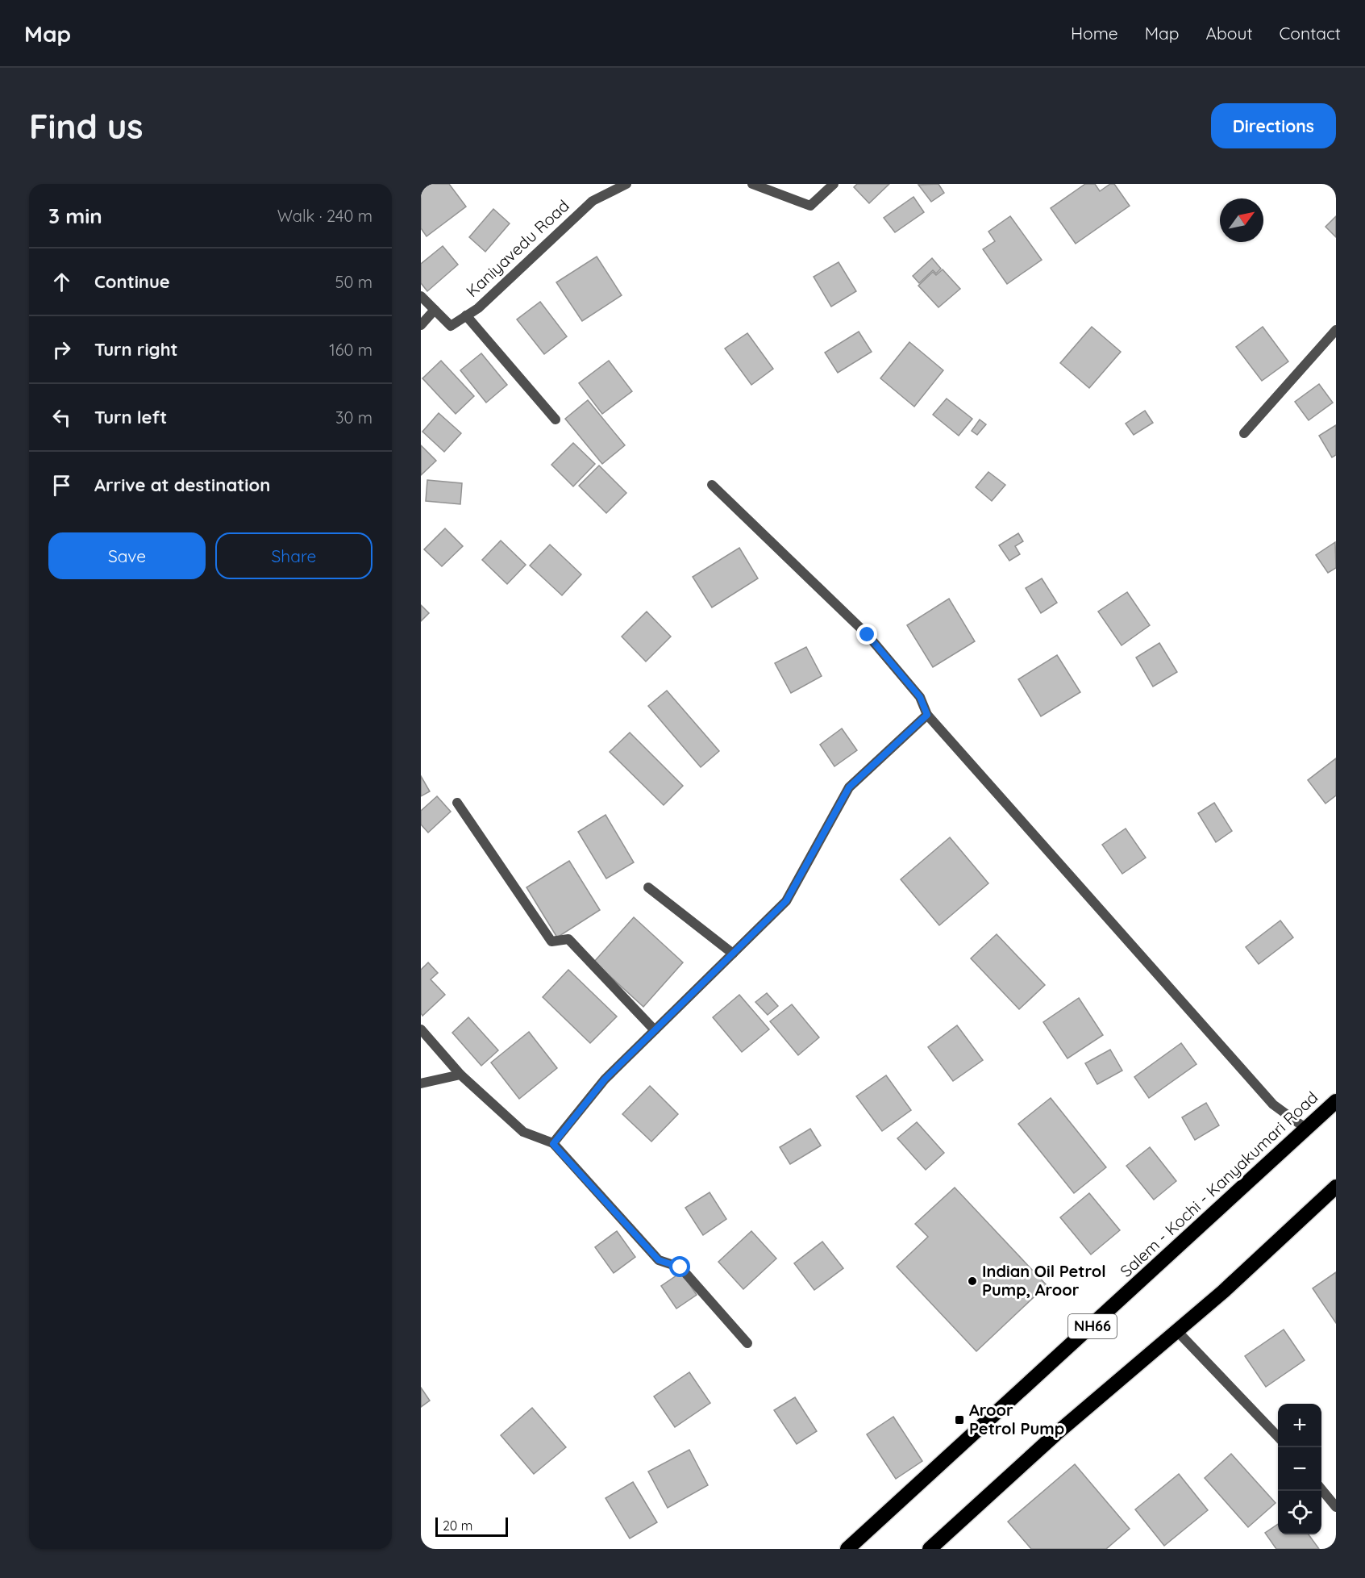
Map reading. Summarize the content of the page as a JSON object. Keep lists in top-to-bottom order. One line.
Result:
{"streets":{"highway":["Salem - Kochi - Kanyakumari Road","NH66"],"street":["Kaniyavedu Road"]},"places":{"other":["Indian Oil Petrol Pump, Aroor"],"transit":["Aroor Petrol Pump"]},"scale_bar":"20 m","north":"top right","page":{"header":"Map","nav":["Home","Map","About","Contact"],"buttons":["Directions",["Save","Share"]],"title":"Find us","heading":["3 min","Walk · 240 m"],"list":[["Continue","50 m"],["Turn right","160 m"],["Turn left","30 m"],"Arrive at destination"],"map_buttons":["+","−"],"scale":"20 m"}}
